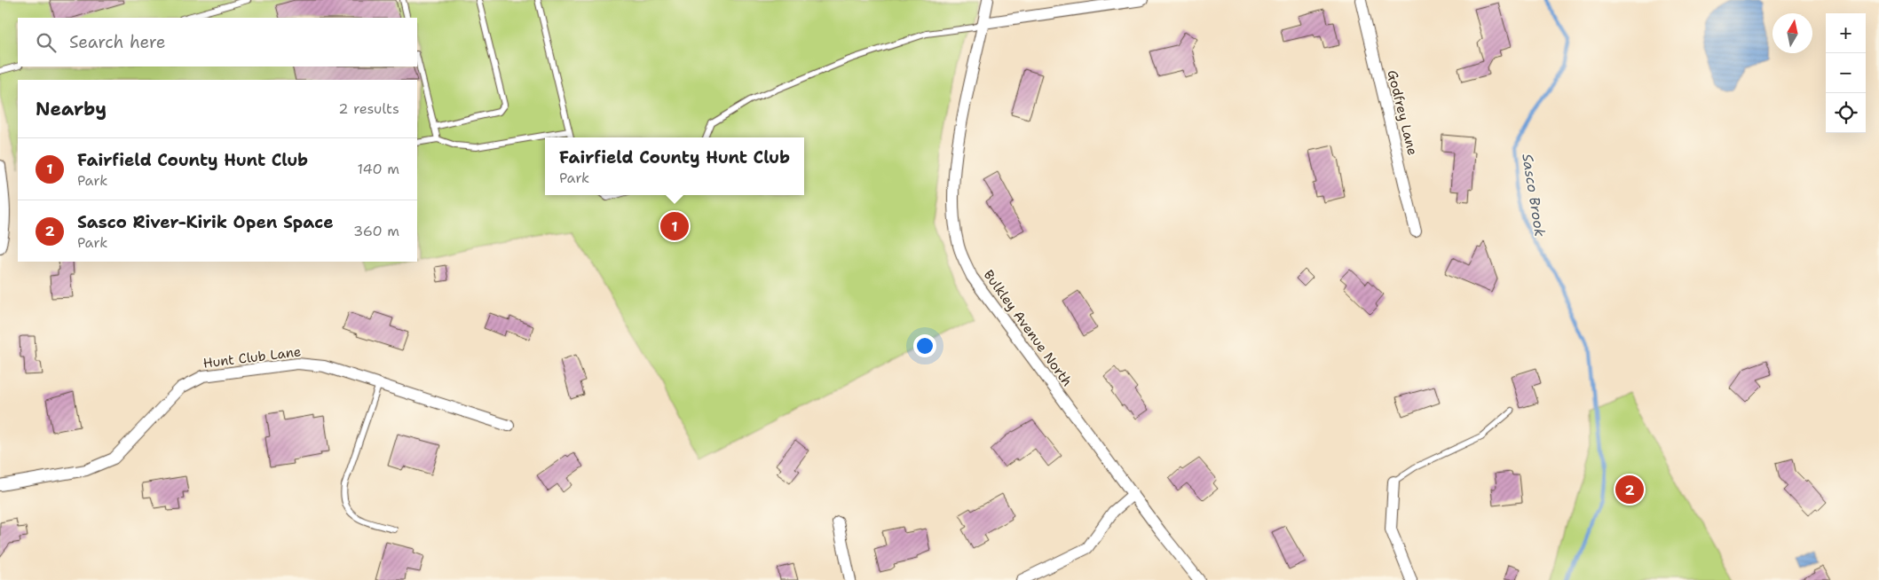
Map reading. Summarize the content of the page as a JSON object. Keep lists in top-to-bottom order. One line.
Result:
{"streets":{"street":["Godfrey Lane","Bulkley Avenue North","Hunt Club Lane"]},"water":["Sasco Brook"],"north":"top","page":{"map_buttons":["+","−"],"search":"Search here","heading":["Nearby","2 results"],"popup":["Fairfield County Hunt Club","Park"],"list":[{"mark":"1","name":"Fairfield County Hunt Club","note":"Park","value":"140 m"},{"mark":"2","name":"Sasco River-Kirik Open Space","note":"Park","value":"360 m"}],"pins":["1","2"]}}
